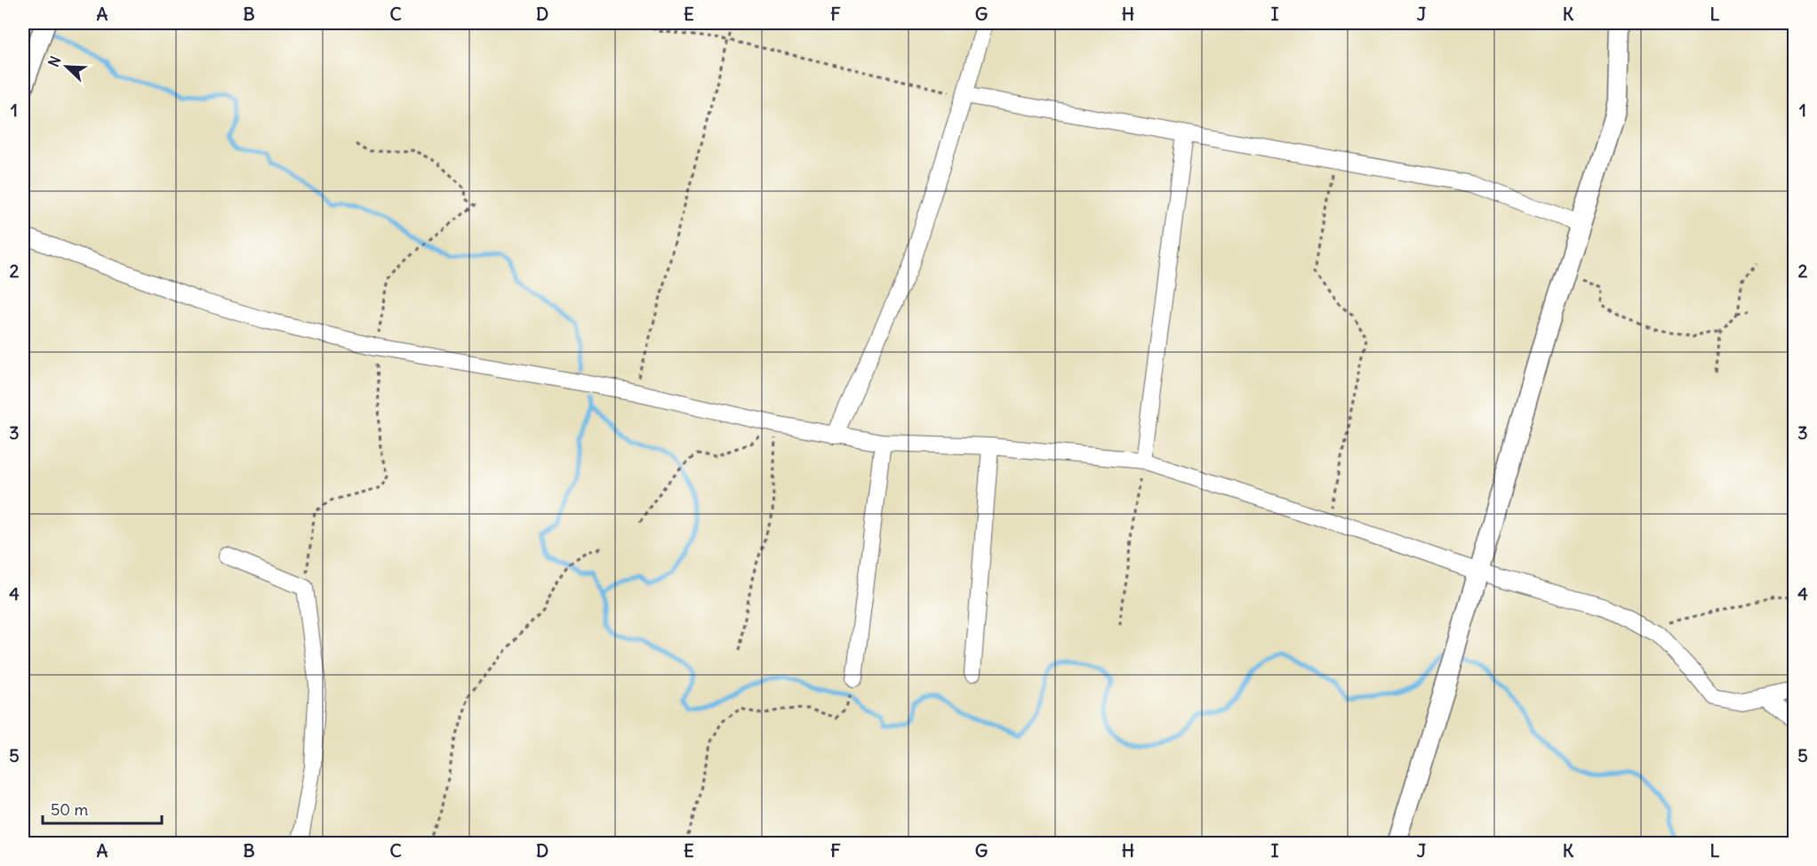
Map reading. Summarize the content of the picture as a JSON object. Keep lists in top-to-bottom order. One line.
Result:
{"scale_bar":"50 m","north":"top left","grid":{"columns":["A","B","C","D","E","F","G","H","I","J","K","L"],"rows":["1","2","3","4","5"]}}
